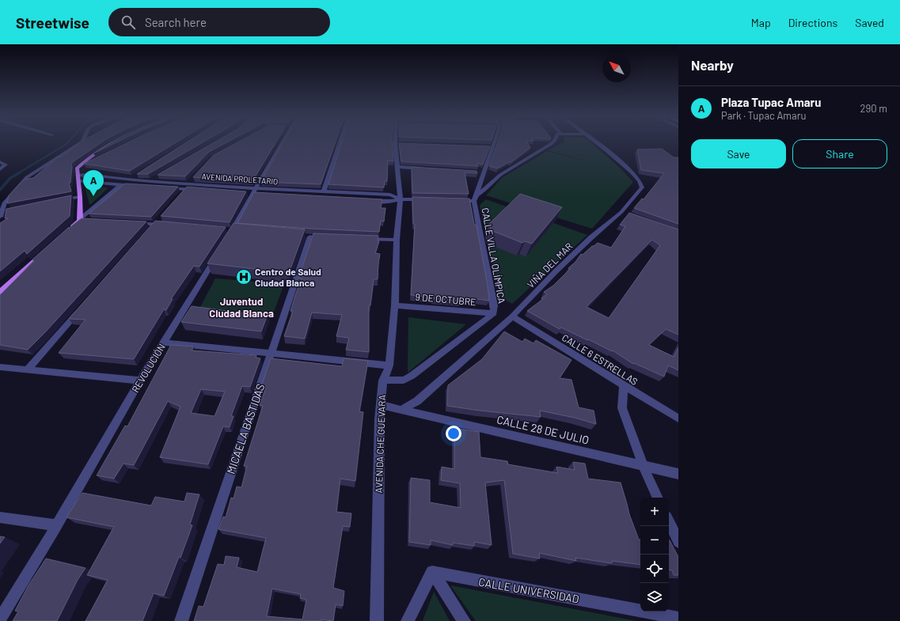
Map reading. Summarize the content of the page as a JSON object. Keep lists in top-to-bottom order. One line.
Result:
{"streets":{"street":["AVENIDA PROLETARIO","CALLE VILLA OLÍMPICA","VIÑA DEL MAR","9 DE OCTUBRE","CALLE 6 ESTRELLAS","REVOLUCIÓN","MICAELA BASTIDAS","CALLE 28 DE JULIO","AVENIDA CHE GUEVARA","CALLE UNIVERSIDAD"]},"crossings":[["AVENIDA PROLETARIO","AVENIDA CHE GUEVARA"],["CALLE VILLA OLÍMPICA","9 DE OCTUBRE"],["VIÑA DEL MAR","CALLE 6 ESTRELLAS"],["VIÑA DEL MAR","CALLE 28 DE JULIO"],["9 DE OCTUBRE","AVENIDA CHE GUEVARA"]],"districts":["Juventud Ciudad Blanca"],"places":{"hospital":["Centro de Salud Ciudad Blanca"]},"north":"top left","page":{"header":"Streetwise","search":"Search here","nav":["Map","Directions","Saved"],"heading":"Nearby","list":[{"mark":"A","name":"Plaza Tupac Amaru","note":"Park · Tupac Amaru","value":"290 m"}],"buttons":["Save","Share"],"pins":"A","map_buttons":["+","−"]}}
